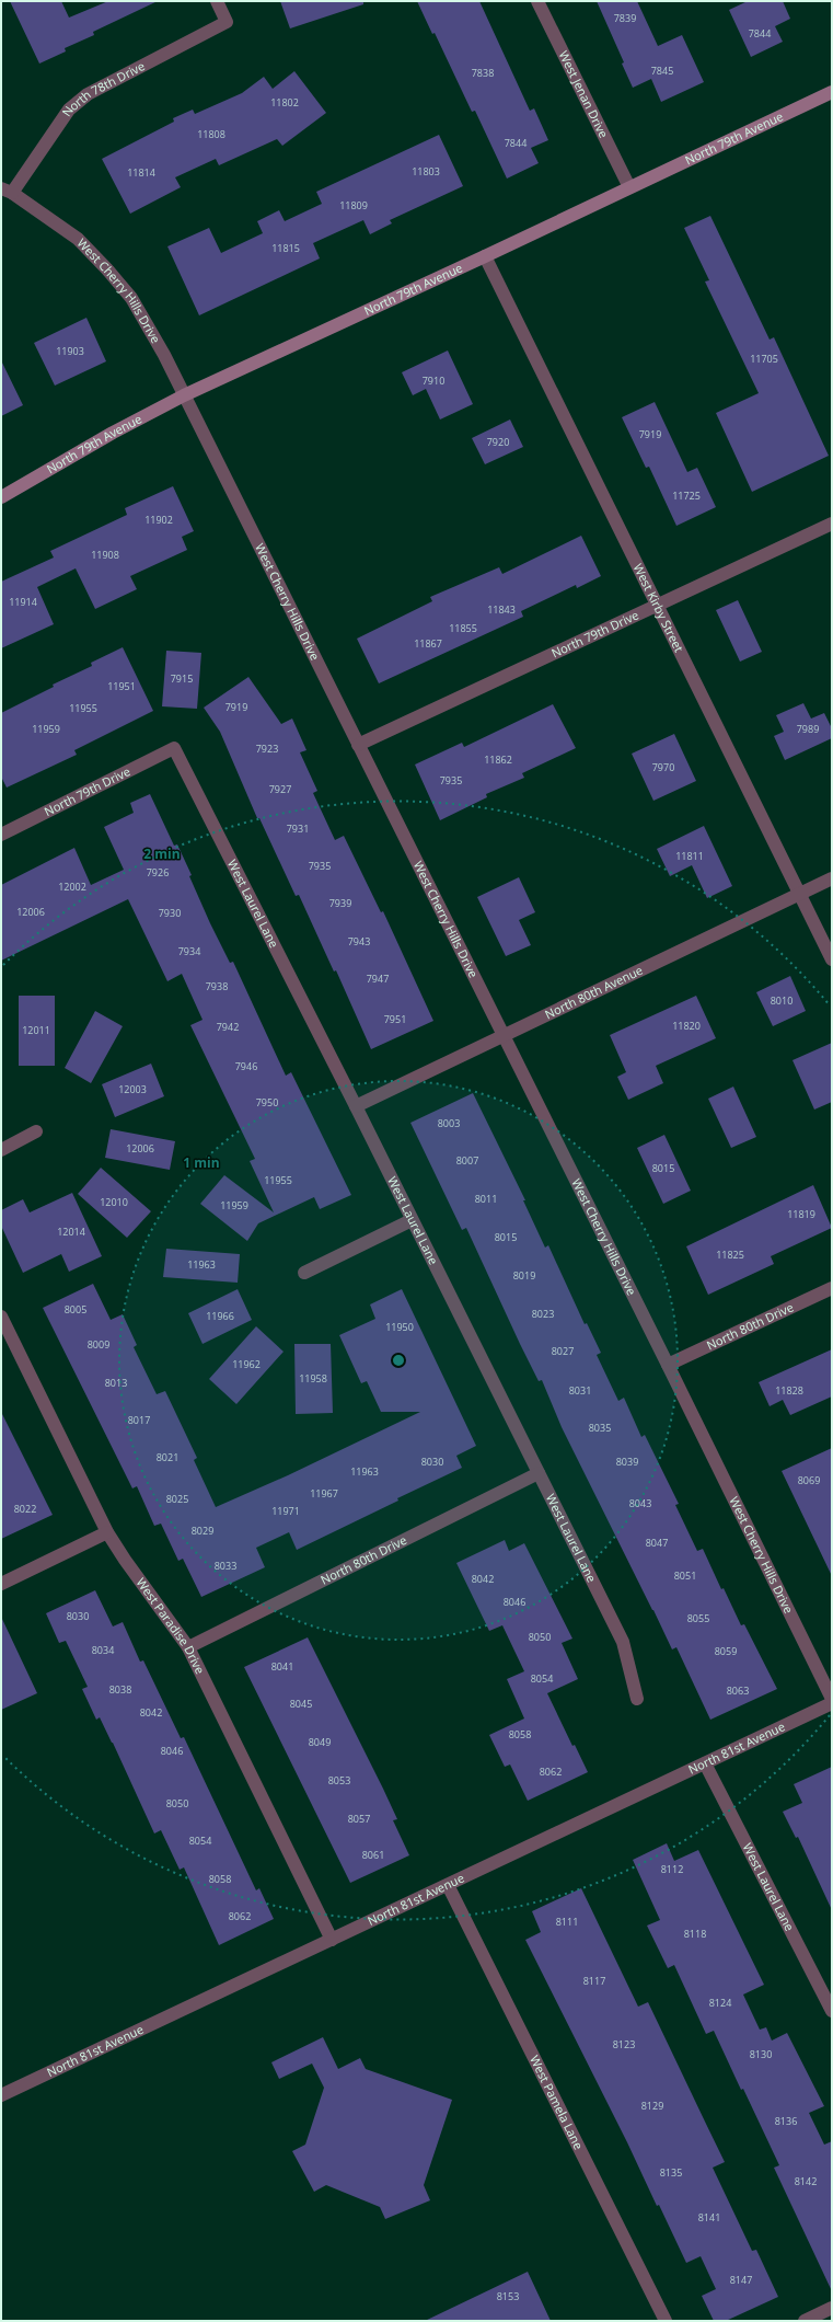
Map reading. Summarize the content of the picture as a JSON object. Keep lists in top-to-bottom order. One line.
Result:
{"streets":{"street":["North 78th Drive","West Jenan Drive","North 79th Avenue","West Cherry Hills Drive","West Kirby Street","North 79th Drive","West Laurel Lane","North 80th Avenue","North 80th Drive","West Paradise Drive","North 81st Avenue","West Pamela Lane"]},"crossings":[["North 78th Drive","West Cherry Hills Drive"],["West Jenan Drive","North 79th Avenue"],["North 79th Avenue","West Cherry Hills Drive"],["North 79th Avenue","West Kirby Street"],["West Cherry Hills Drive","North 79th Drive"],["West Cherry Hills Drive","North 80th Avenue"],["West Cherry Hills Drive","North 80th Drive"],["West Kirby Street","North 79th Drive"],["West Kirby Street","North 80th Avenue"],["North 79th Drive","West Laurel Lane"],["West Laurel Lane","North 80th Avenue"],["West Laurel Lane","North 80th Drive"],["West Laurel Lane","North 81st Avenue"],["North 80th Drive","West Paradise Drive"],["West Paradise Drive","North 81st Avenue"],["North 81st Avenue","West Pamela Lane"]],"house_numbers":["7839","7844","7845","7838","11802","11808","7844","11803","11814","11809","11815","11903","11705","7910","7919","7920","11725","11902","11908","11914","11843","11855","11867","7915","11951","7919","11955","11959","7989","7923","11862","7970","7935","7927","7931","11811","7935","7926","12002","7939","12006","7930","7943","7934","7947","7938","8010","7951","11820","7942","12011","7946","12003","7950","8003","12006","8007","8015","11955","8011","12010","11959","11819","12014","8015","11825","11963","8019","8005","8023","11966","11950","8009","8027","11962","11958","8013","8031","11828","8017","8035","8021","8030","8039","11963","8069","11967","8025","8043","8022","11971","8029","8047","8033","8051","8042","8046","8030","8055","8050","8034","8059","8041","8054","8038","8063","8045","8042","8058","8049","8046","8062","8053","8050","8057","8054","8061","8112","8058","8062","8111","8118","8117","8124","8123","8130","8129","8136","8135","8142","8141","8147","8153"],"rings":["2 min","1 min"]}
